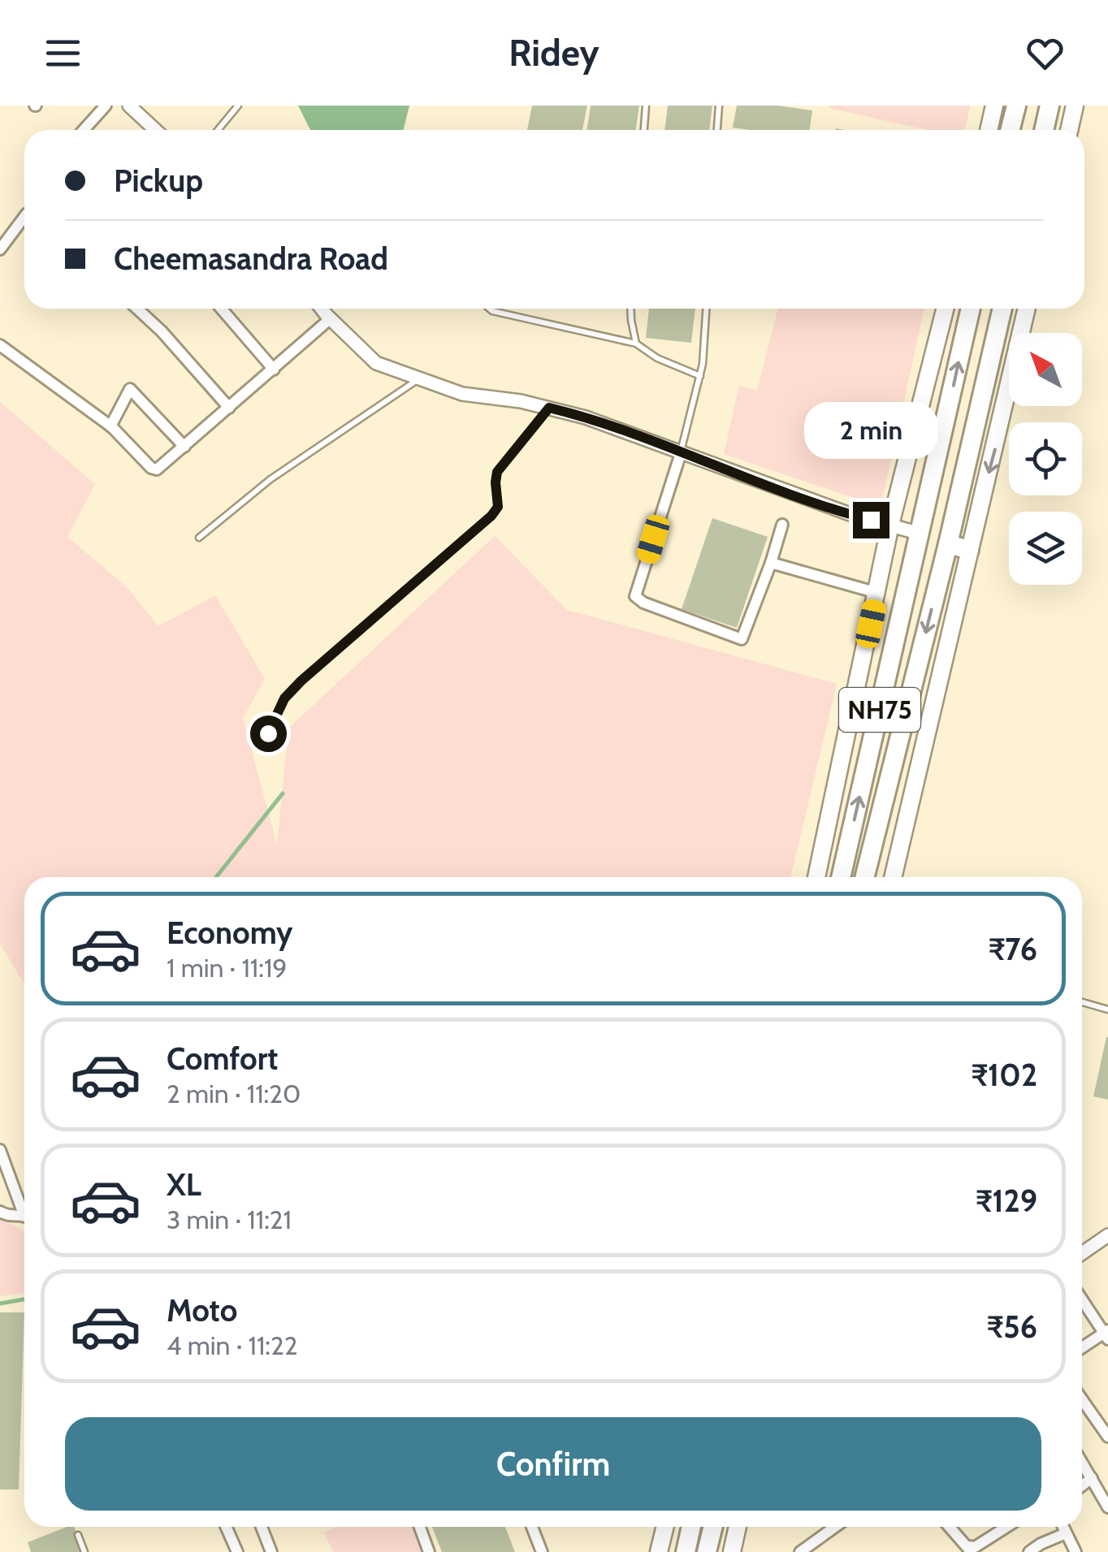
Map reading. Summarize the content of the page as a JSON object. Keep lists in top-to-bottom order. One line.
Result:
{"streets":{"highway":["NH75"]},"north":"top left","page":{"header":"Ridey","banner":["Pickup","Cheemasandra Road"],"bubble":"2 min","list":[{"name":"Economy","note":"1 min · 11:19","value":"₹76"},{"name":"Comfort","note":"2 min · 11:20","value":"₹102"},{"name":"XL","note":"3 min · 11:21","value":"₹129"},{"name":"Moto","note":"4 min · 11:22","value":"₹56"}],"buttons":"Confirm"}}
